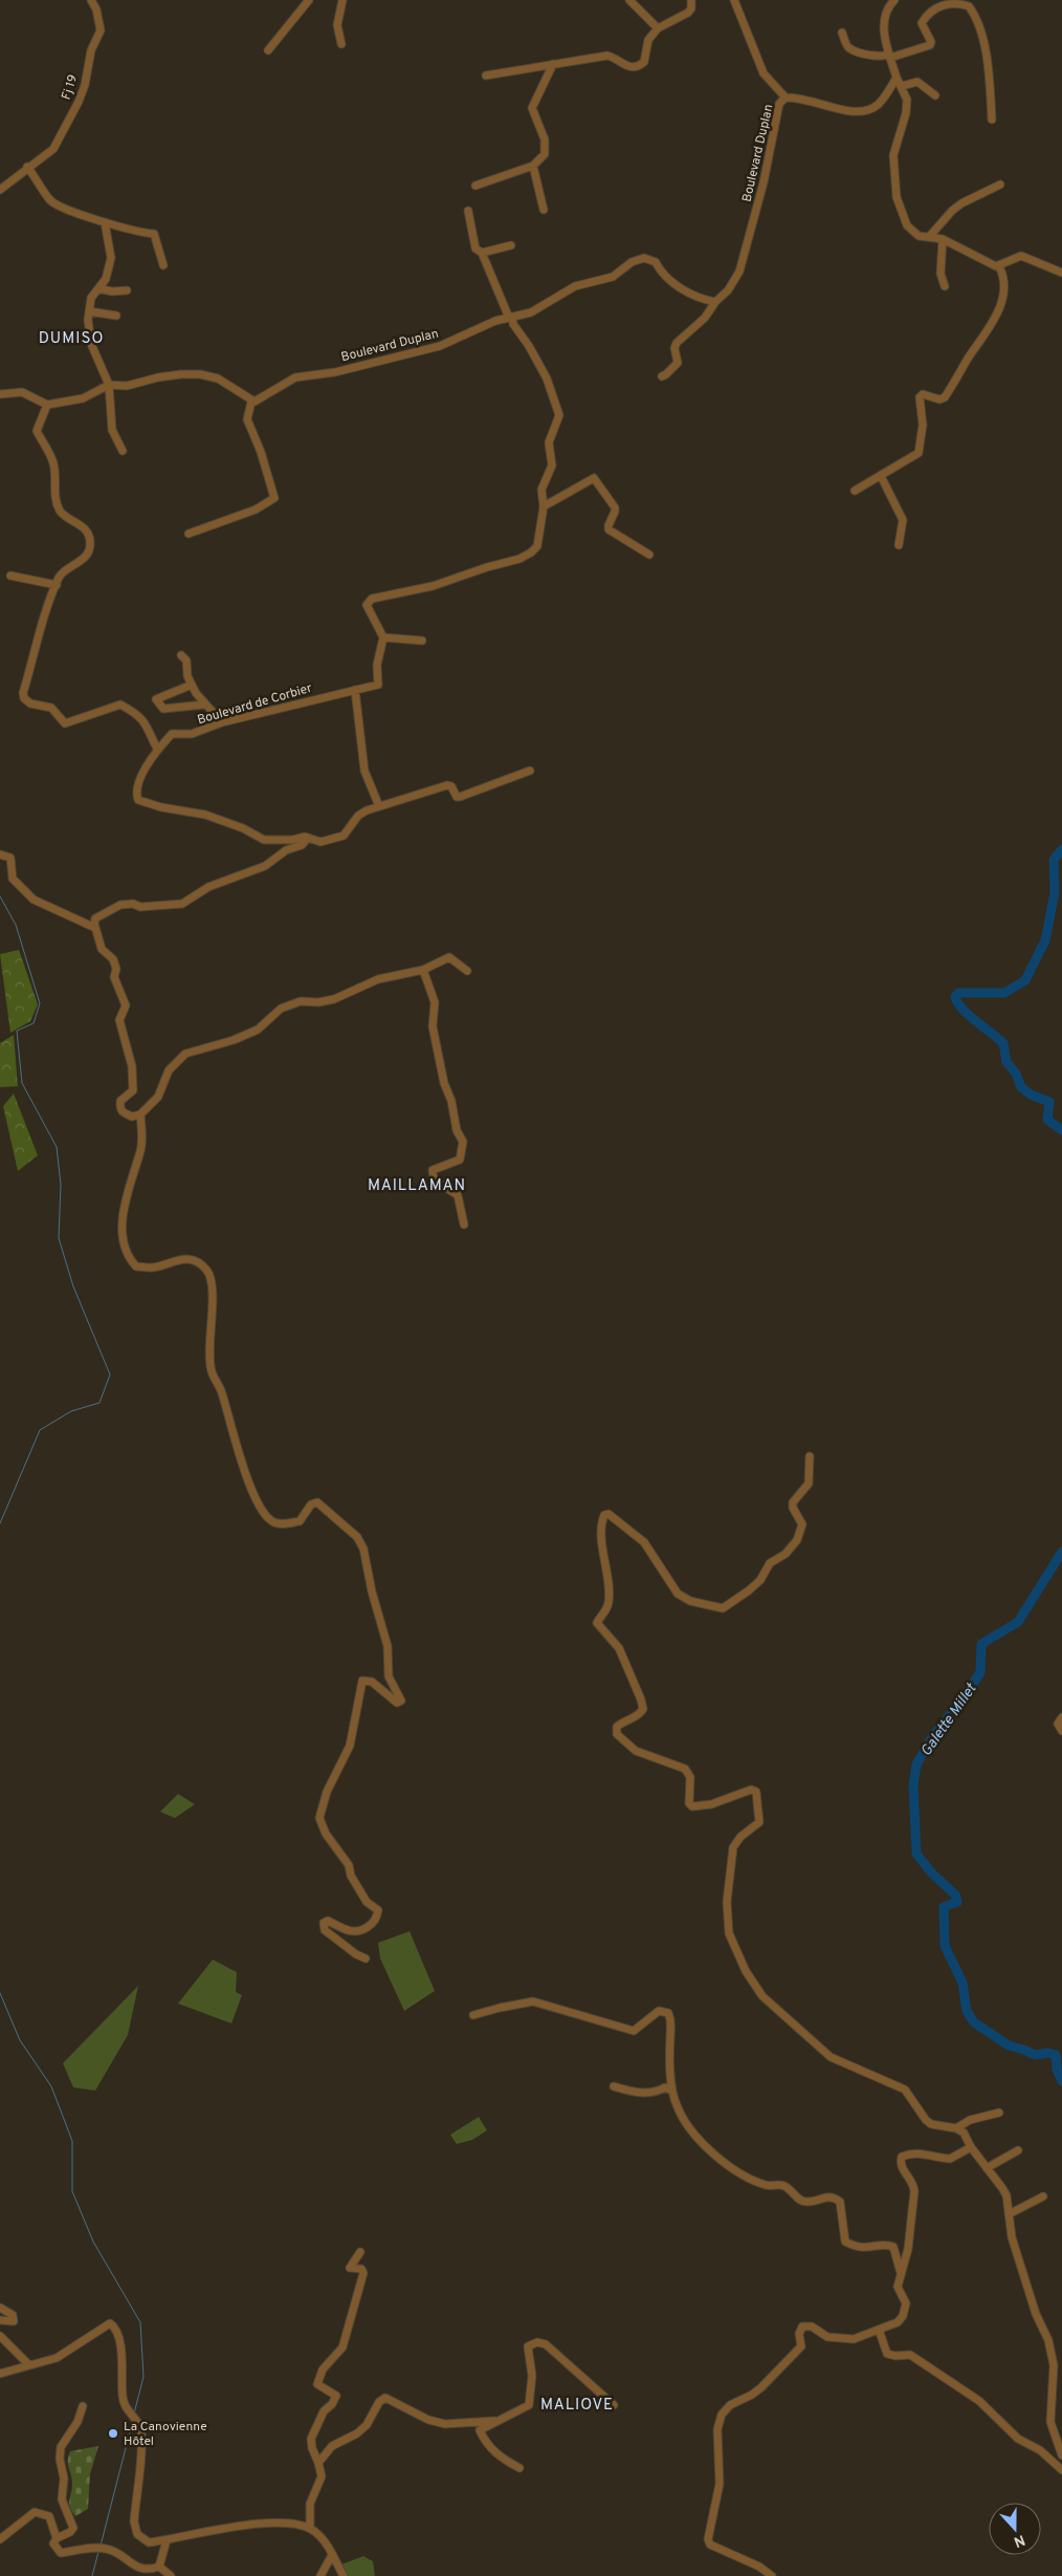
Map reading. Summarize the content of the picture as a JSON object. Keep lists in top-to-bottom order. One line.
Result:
{"streets":{"street":["Fj 19","Boulevard Duplan","Boulevard de Corbier"]},"districts":["DUMISO","MAILLAMAN","MALIOVE"],"water":["Galette Millet"],"places":["La Canovienne Hôtel"],"north":"bottom"}
